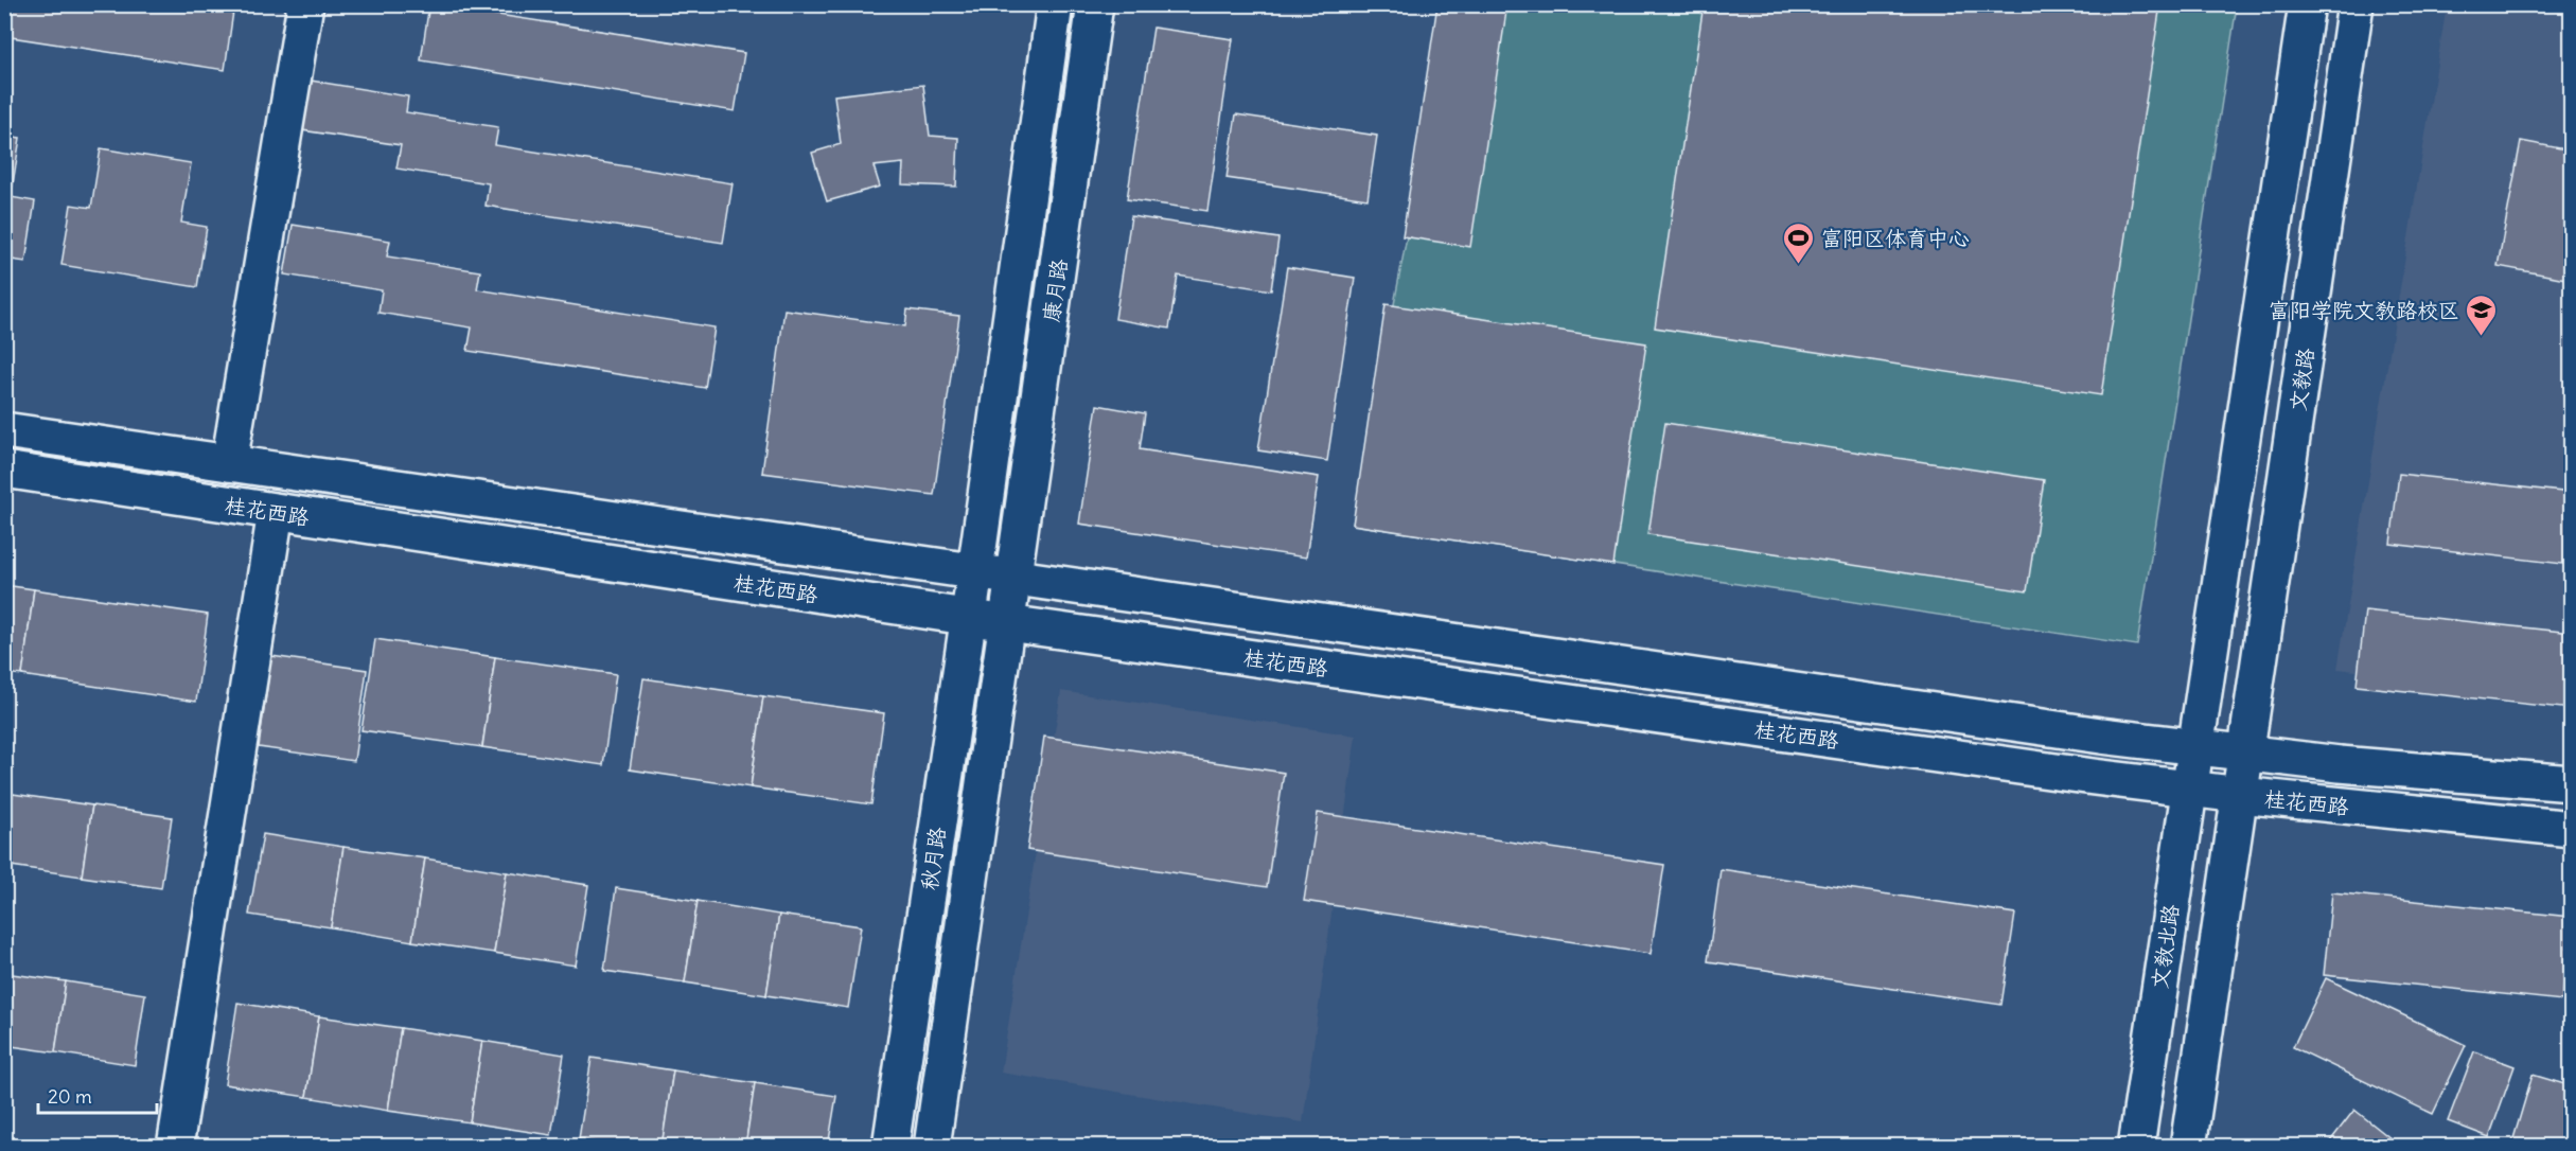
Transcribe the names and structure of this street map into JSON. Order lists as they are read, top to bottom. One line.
{"streets":{"street":["康月路","文教路","桂花西路","秋月路","文教北路"]},"crossings":[["康月路","桂花西路"],["康月路","秋月路"],["文教路","桂花西路"],["桂花西路","秋月路"],["桂花西路","文教北路"]],"places":{"sports":["富阳区体育中心"],"school or university":["富阳学院文教路校区"]},"scale_bar":"20 m"}
